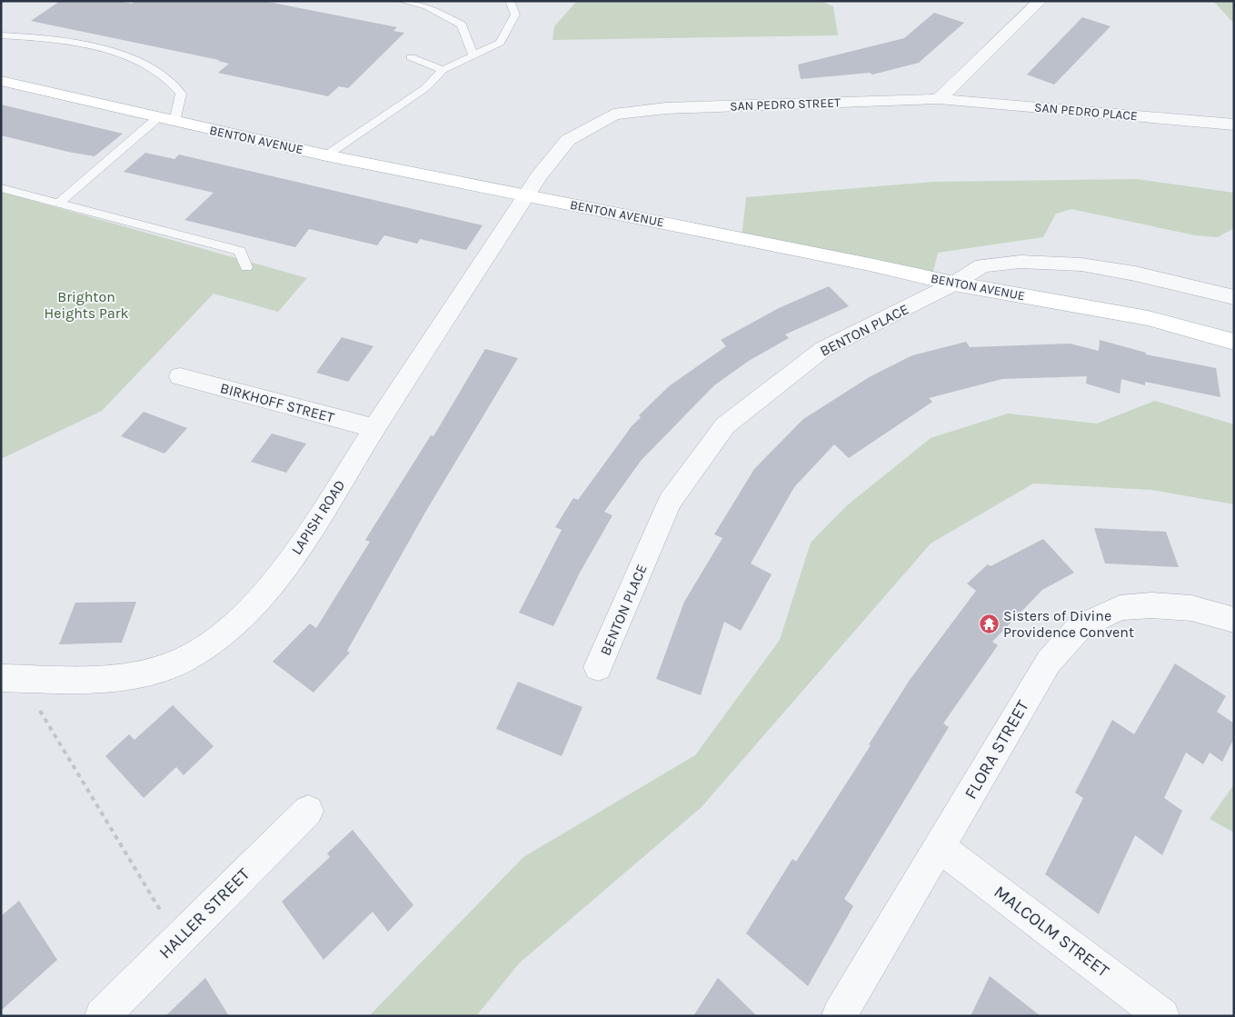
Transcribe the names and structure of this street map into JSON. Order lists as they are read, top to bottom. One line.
{"streets":{"main road":["BENTON AVENUE"],"street":["SAN PEDRO STREET","SAN PEDRO PLACE","BENTON PLACE","BIRKHOFF STREET","LAPISH ROAD","FLORA STREET","HALLER STREET","MALCOLM STREET"]},"crossings":[["SAN PEDRO STREET","SAN PEDRO PLACE"],["SAN PEDRO STREET","BENTON AVENUE"],["SAN PEDRO STREET","LAPISH ROAD"],["BENTON AVENUE","BENTON PLACE"],["BENTON AVENUE","LAPISH ROAD"],["BIRKHOFF STREET","LAPISH ROAD"],["FLORA STREET","MALCOLM STREET"]],"parks":["Brighton Heights Park"],"places":{"temple":["Sisters of Divine Providence Convent"]}}
